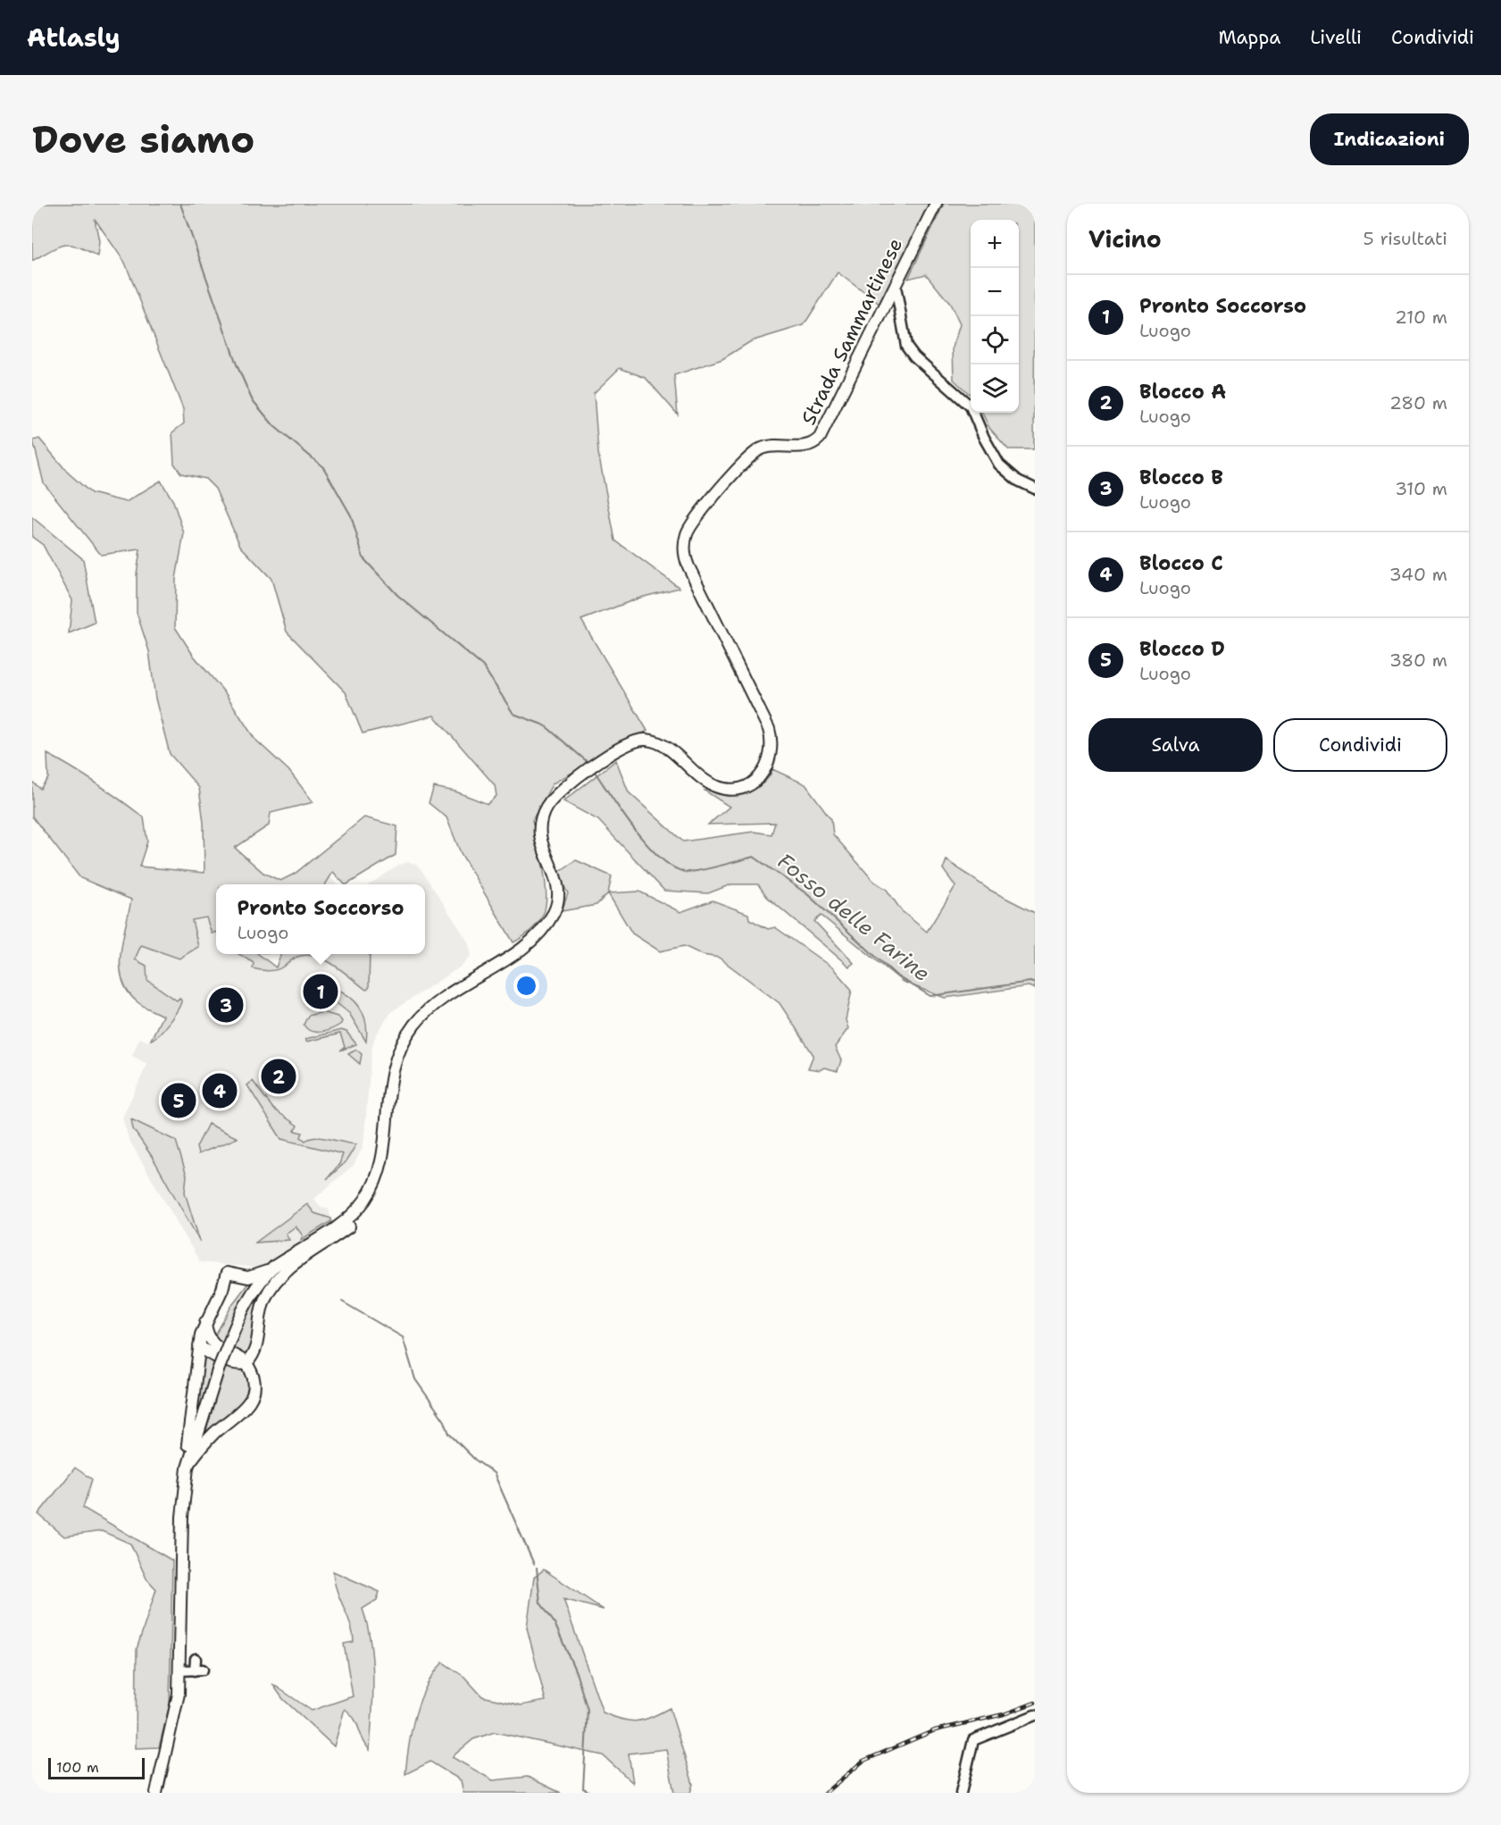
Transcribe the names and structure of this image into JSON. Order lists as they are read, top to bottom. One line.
{"streets":{"main road":["Strada Sammartinese"]},"water":["Fosso delle Farine"],"scale_bar":"100 m","page":{"header":"Atlasly","nav":["Mappa","Livelli","Condividi"],"buttons":["Indicazioni",["Salva","Condividi"]],"title":"Dove siamo","heading":["Vicino","5 risultati"],"map_buttons":["+","−"],"list":[{"mark":"1","name":"Pronto Soccorso","note":"Luogo","value":"210 m"},{"mark":"2","name":"Blocco A","note":"Luogo","value":"280 m"},{"mark":"3","name":"Blocco B","note":"Luogo","value":"310 m"},{"mark":"4","name":"Blocco C","note":"Luogo","value":"340 m"},{"mark":"5","name":"Blocco D","note":"Luogo","value":"380 m"}],"popup":["Pronto Soccorso","Luogo"],"pins":["1","3","2","4","5"],"scale":"100 m"}}
